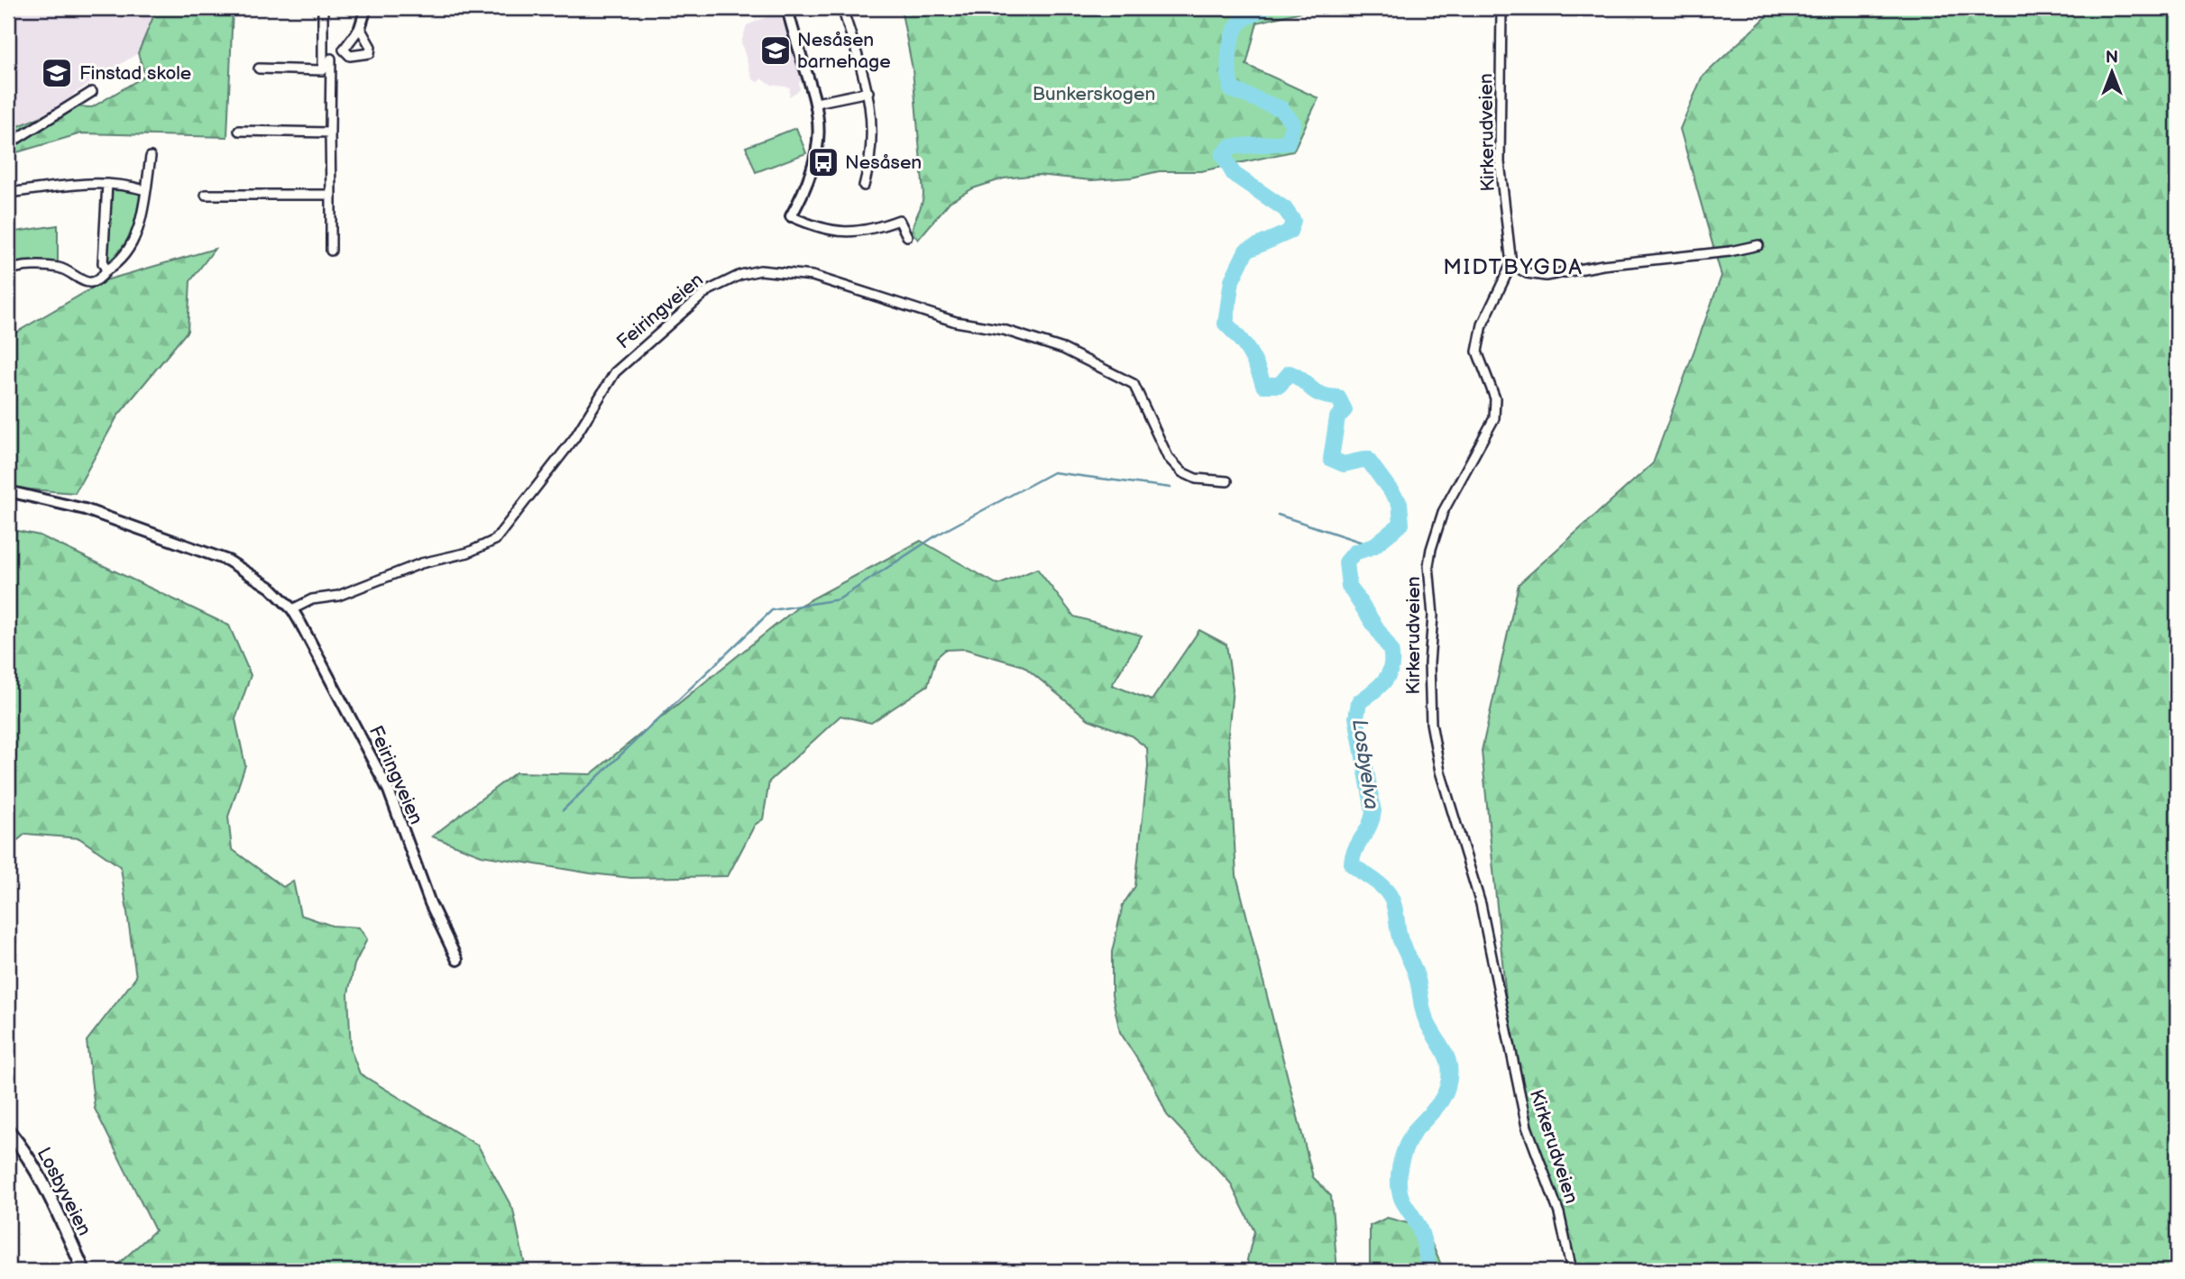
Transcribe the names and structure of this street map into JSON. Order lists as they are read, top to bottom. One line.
{"streets":{"main road":["Losbyveien"],"street":["Kirkerudveien","Feiringveien"]},"districts":["MIDTBYGDA"],"water":["Losbyelva"],"parks":["Bunkerskogen"],"places":{"school or university":["Nesåsen barnehage","Finstad skole"],"bus stop":["Nesåsen"]},"north":"top"}
